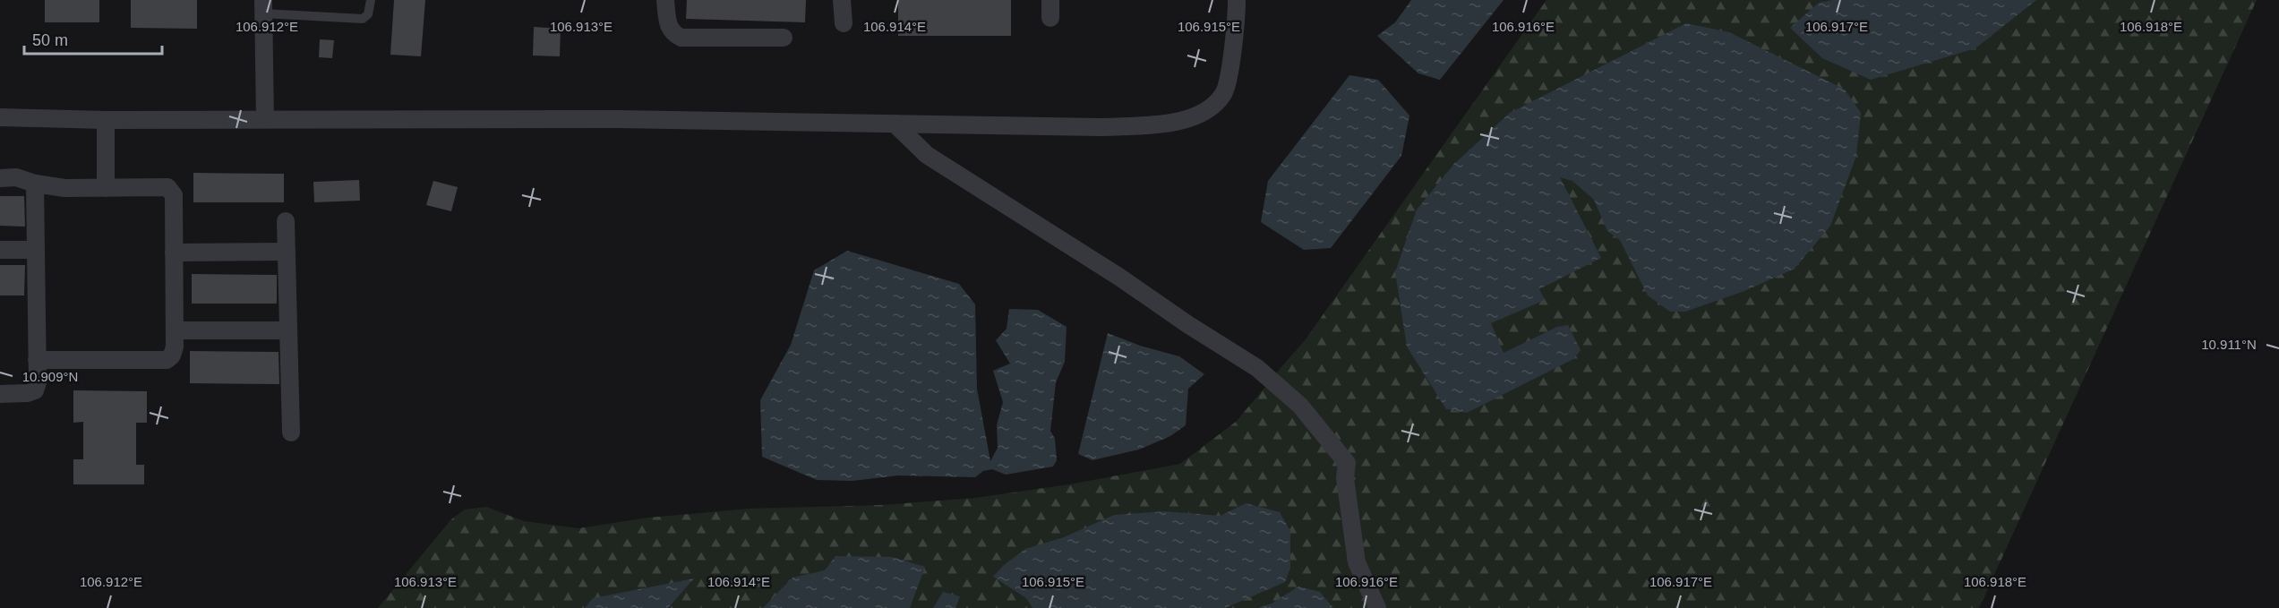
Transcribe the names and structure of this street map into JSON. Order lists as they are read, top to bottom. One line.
{"scale_bar":"50 m","coordinates":["106.912°E","106.913°E","106.914°E","106.915°E","106.917°E","106.918°E","106.916°E","10.911°N","10.909°N"]}
